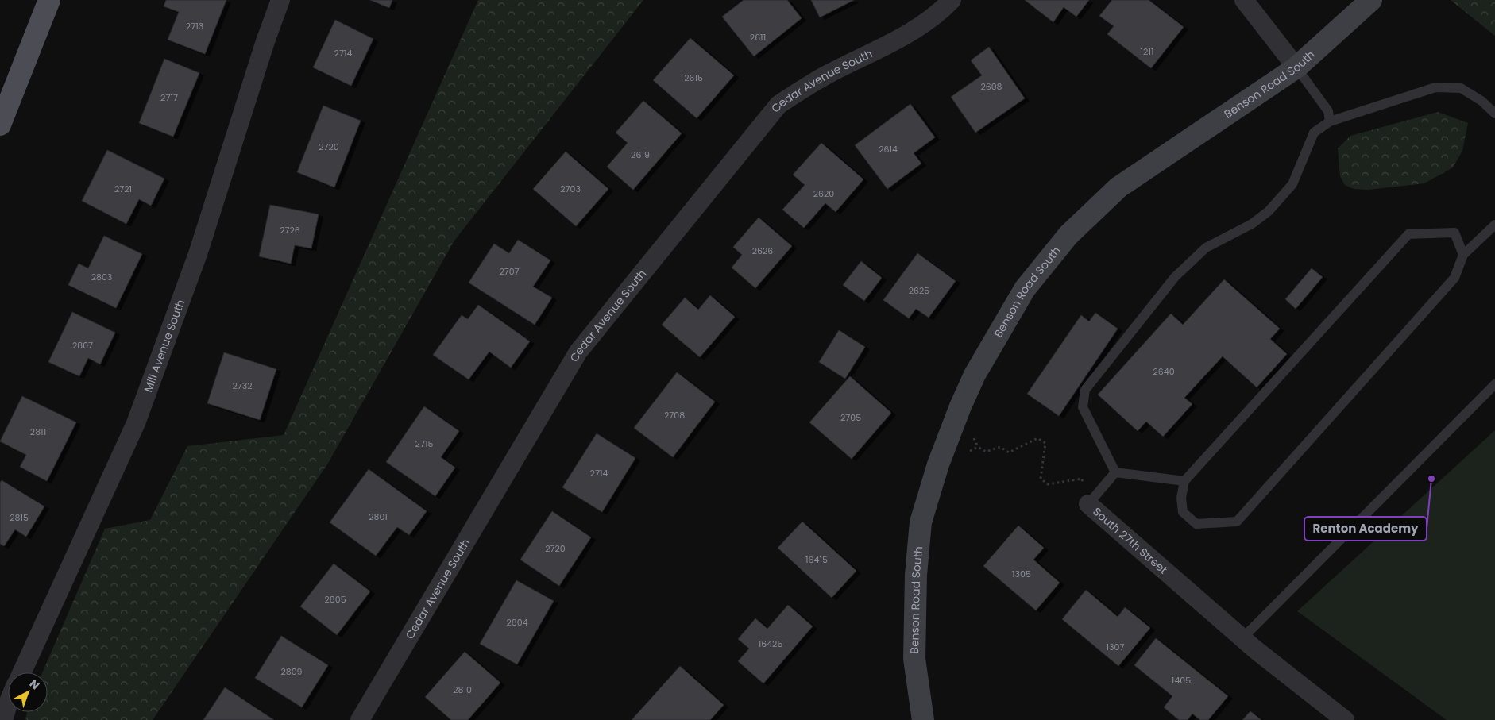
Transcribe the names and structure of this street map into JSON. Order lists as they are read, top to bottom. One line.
{"streets":{"street":["Cedar Avenue South","Benson Road South","Mill Avenue South","South 27th Street"]},"crossings":[["Benson Road South","South 27th Street"]],"places":["Renton Academy"],"house_numbers":["2713","2611","1211","2714","2615","2608","2717","2720","2614","2619","2721","2703","2620","2726","2626","2707","2803","2625","2807","2640","2732","2708","2705","2811","2715","2714","2801","2815","2720","16415","1305","2805","2804","16425","1307","2809","1405","2810"],"north":"top right"}
